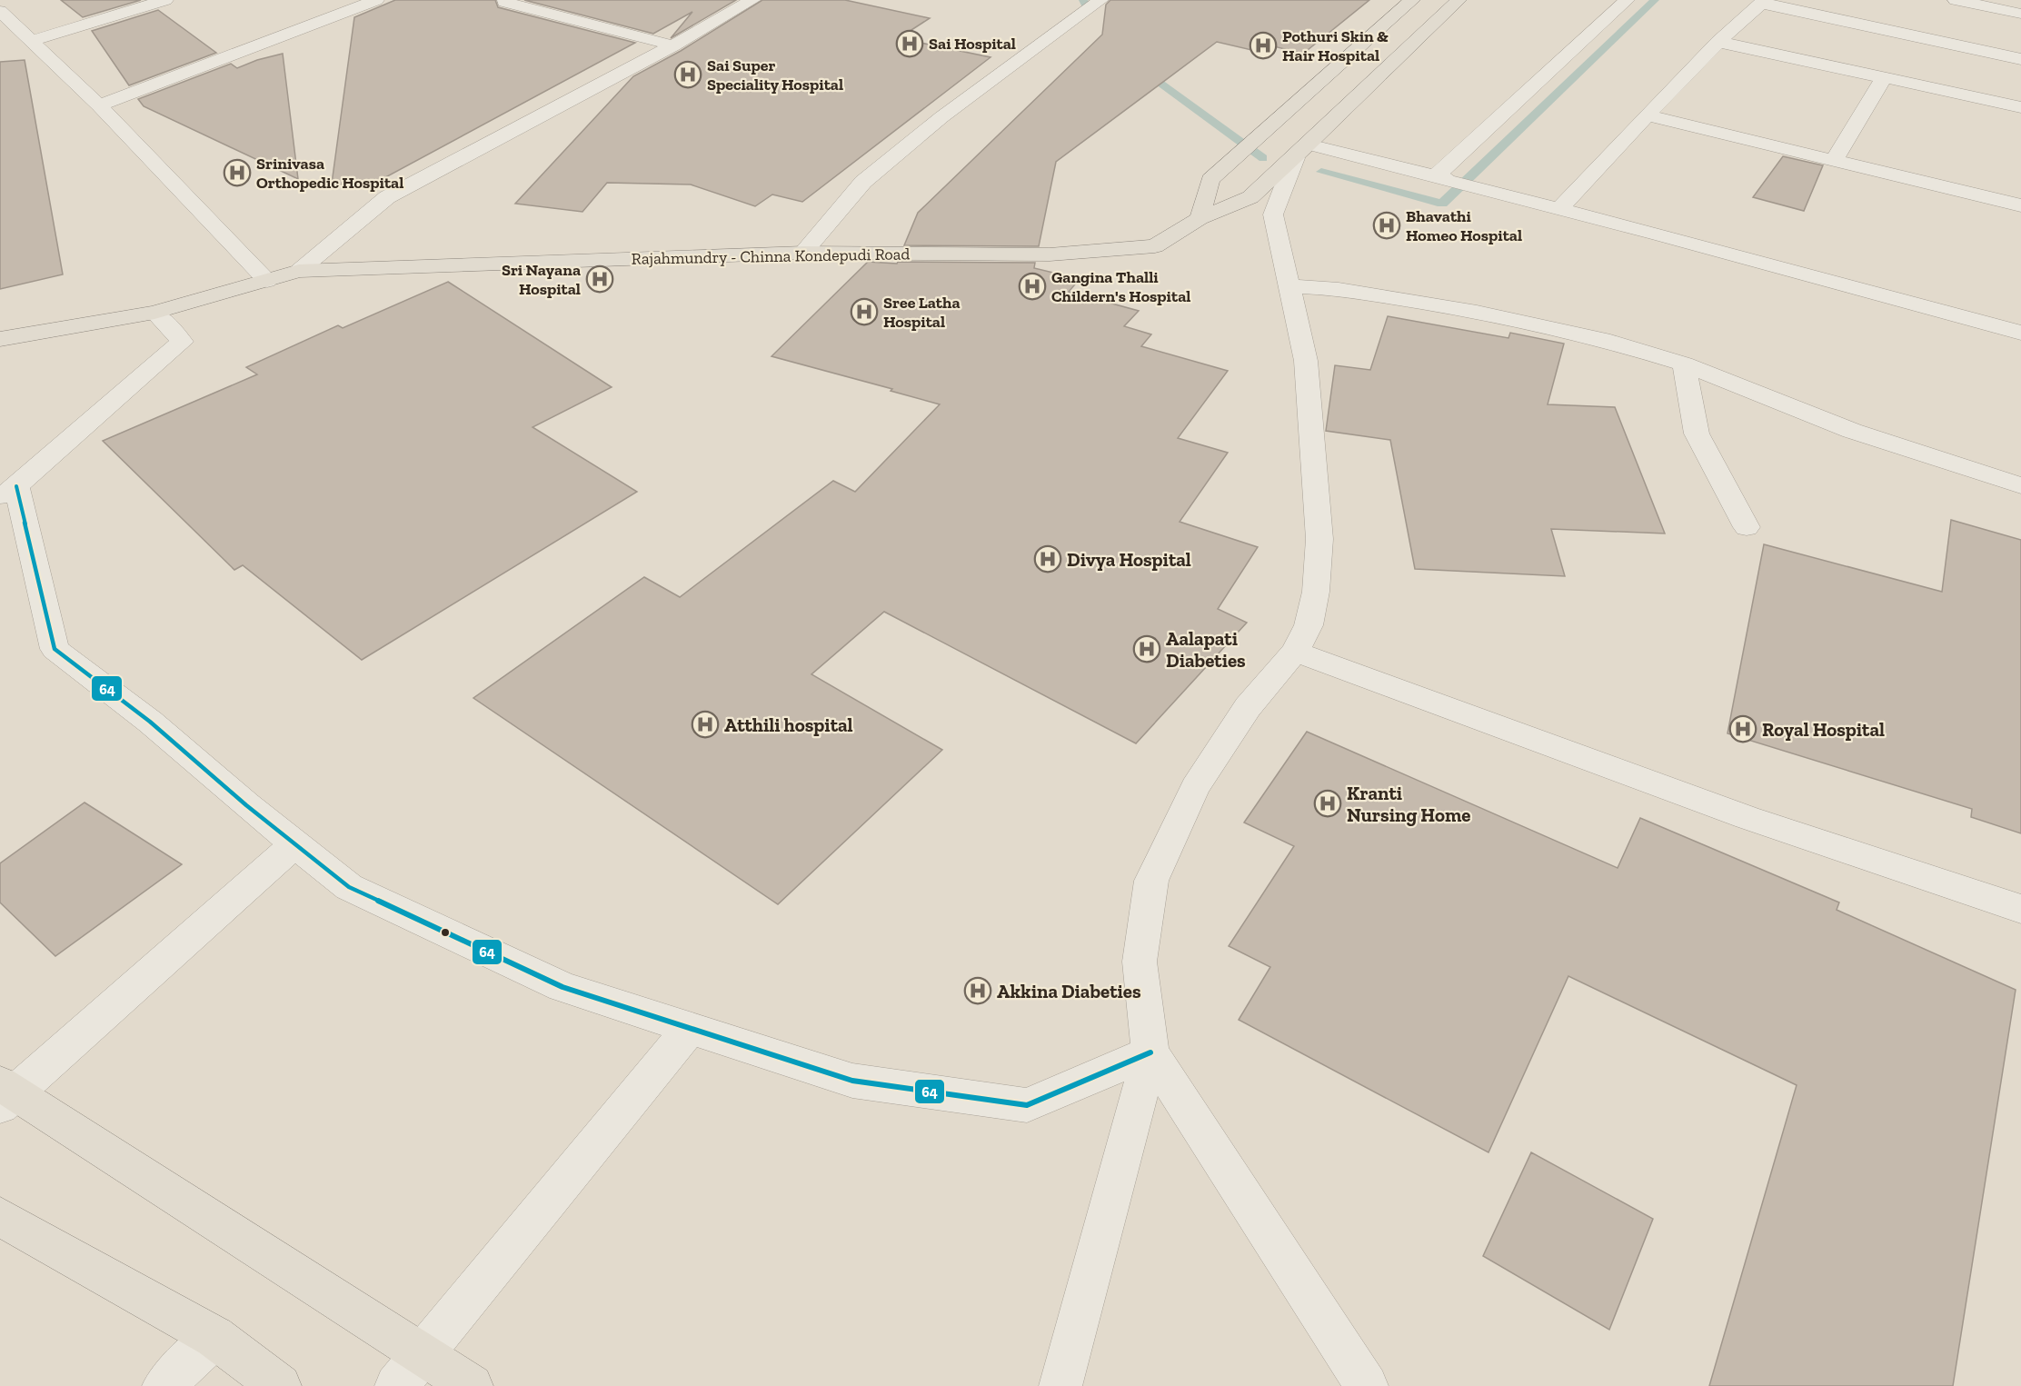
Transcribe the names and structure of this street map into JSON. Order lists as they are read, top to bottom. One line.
{"streets":{"main road":["Rajahmundry - Chinna Kondepudi Road"]},"places":{"hospital":["Sai Hospital","Pothuri Skin & Hair Hospital","Sai Super Speciality Hospital","Srinivasa Orthopedic Hospital","Bhavathi Homeo Hospital","Sri Nayana Hospital","Gangina Thalli Childern's Hospital","Sree Latha Hospital","Divya Hospital","Aalapati Diabeties","Atthili hospital","Royal Hospital","Kranti Nursing Home","Akkina Diabeties"]},"lines":["transit line 64"]}
